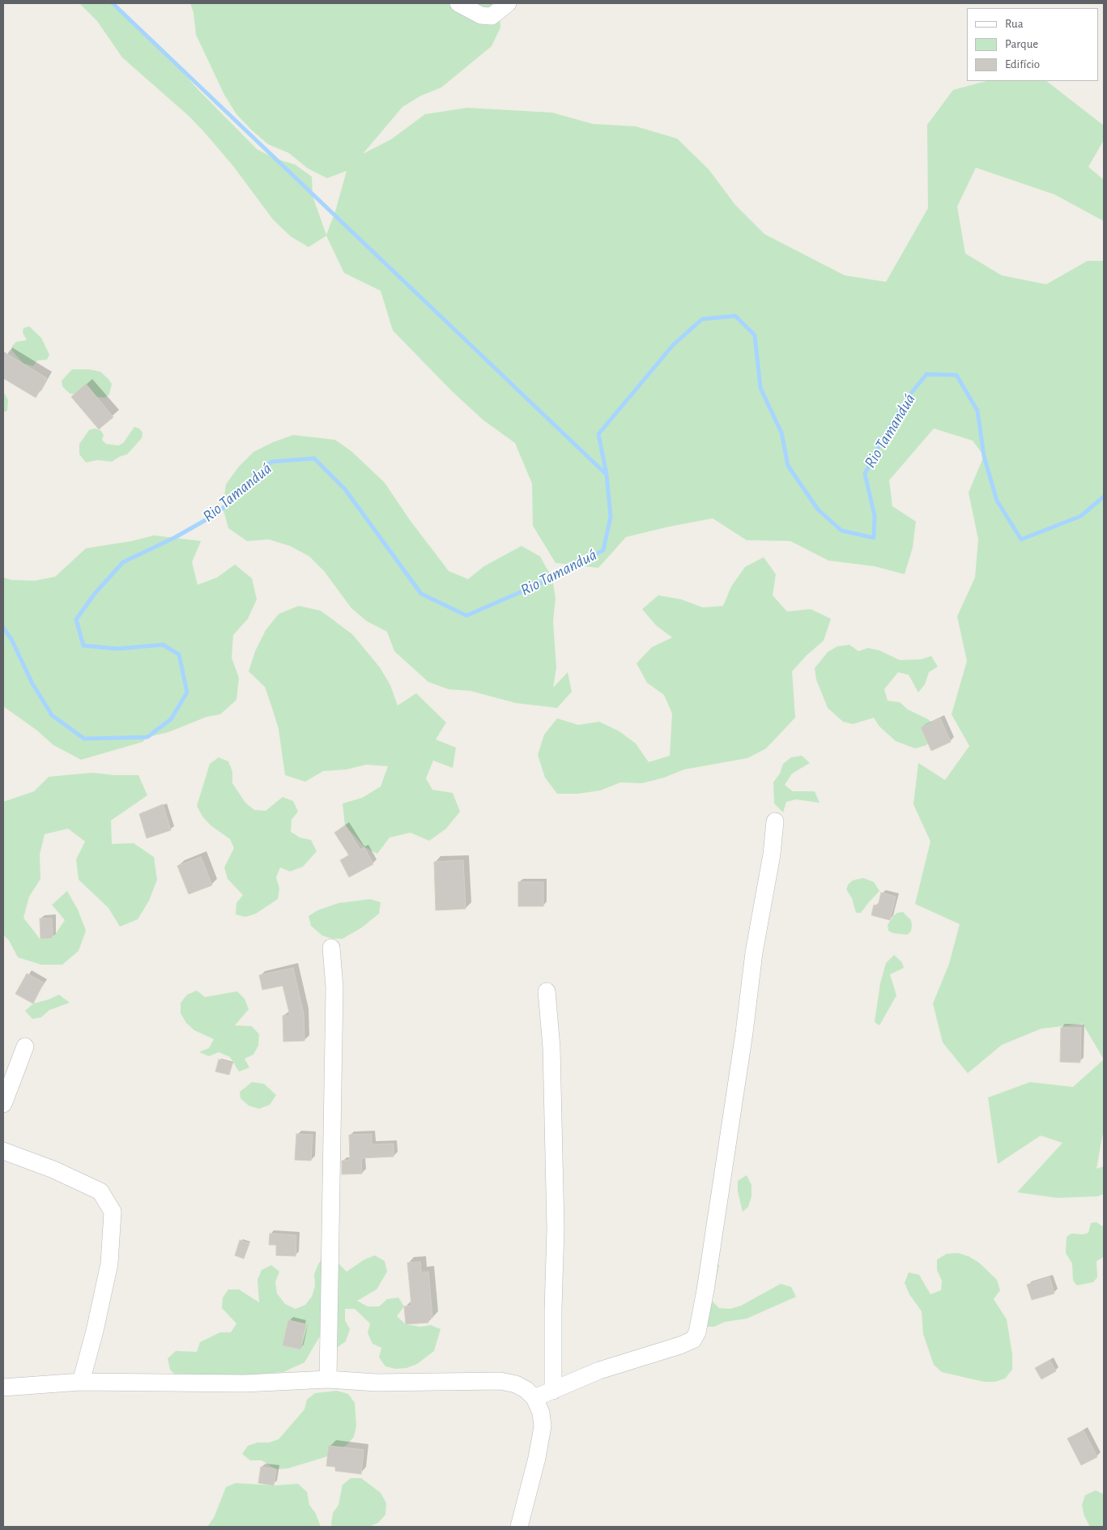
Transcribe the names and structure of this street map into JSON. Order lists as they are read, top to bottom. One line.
{"water":["Rio Tamanduá"],"legend":["Rua","Parque","Edifício"]}
